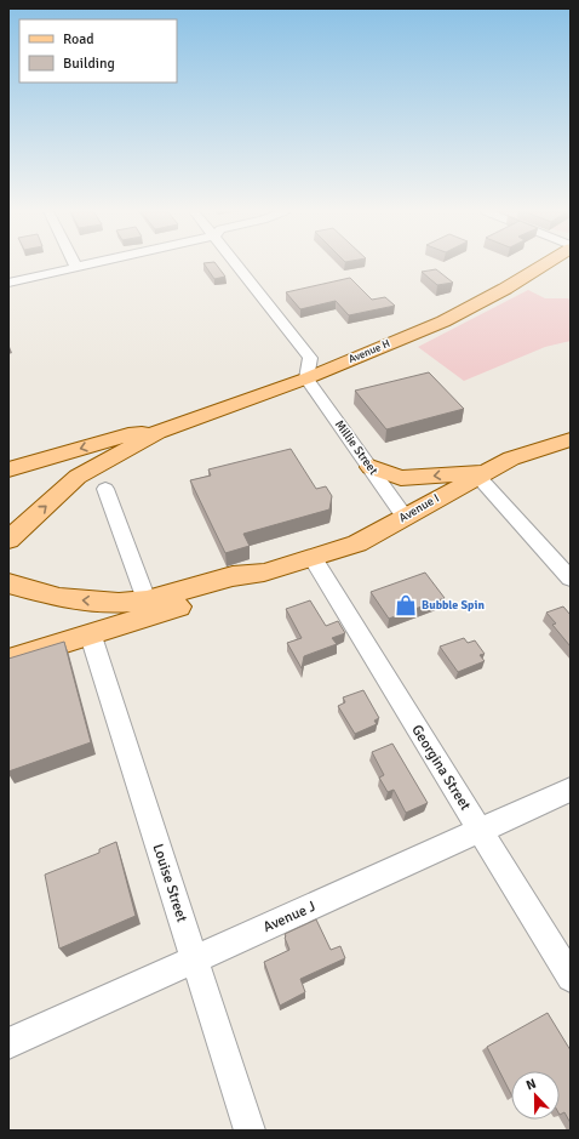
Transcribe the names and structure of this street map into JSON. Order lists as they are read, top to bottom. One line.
{"streets":{"main road":["Avenue H","Avenue I"],"street":["Millie Street","Georgina Street","Louise Street","Avenue J"]},"crossings":[["Avenue H","Millie Street"],["Millie Street","Avenue I"],["Avenue I","Georgina Street"],["Avenue I","Louise Street"],["Georgina Street","Avenue J"],["Louise Street","Avenue J"]],"places":{"shop":["Bubble Spin"]},"legend":["Road","Building"],"north":"top"}
